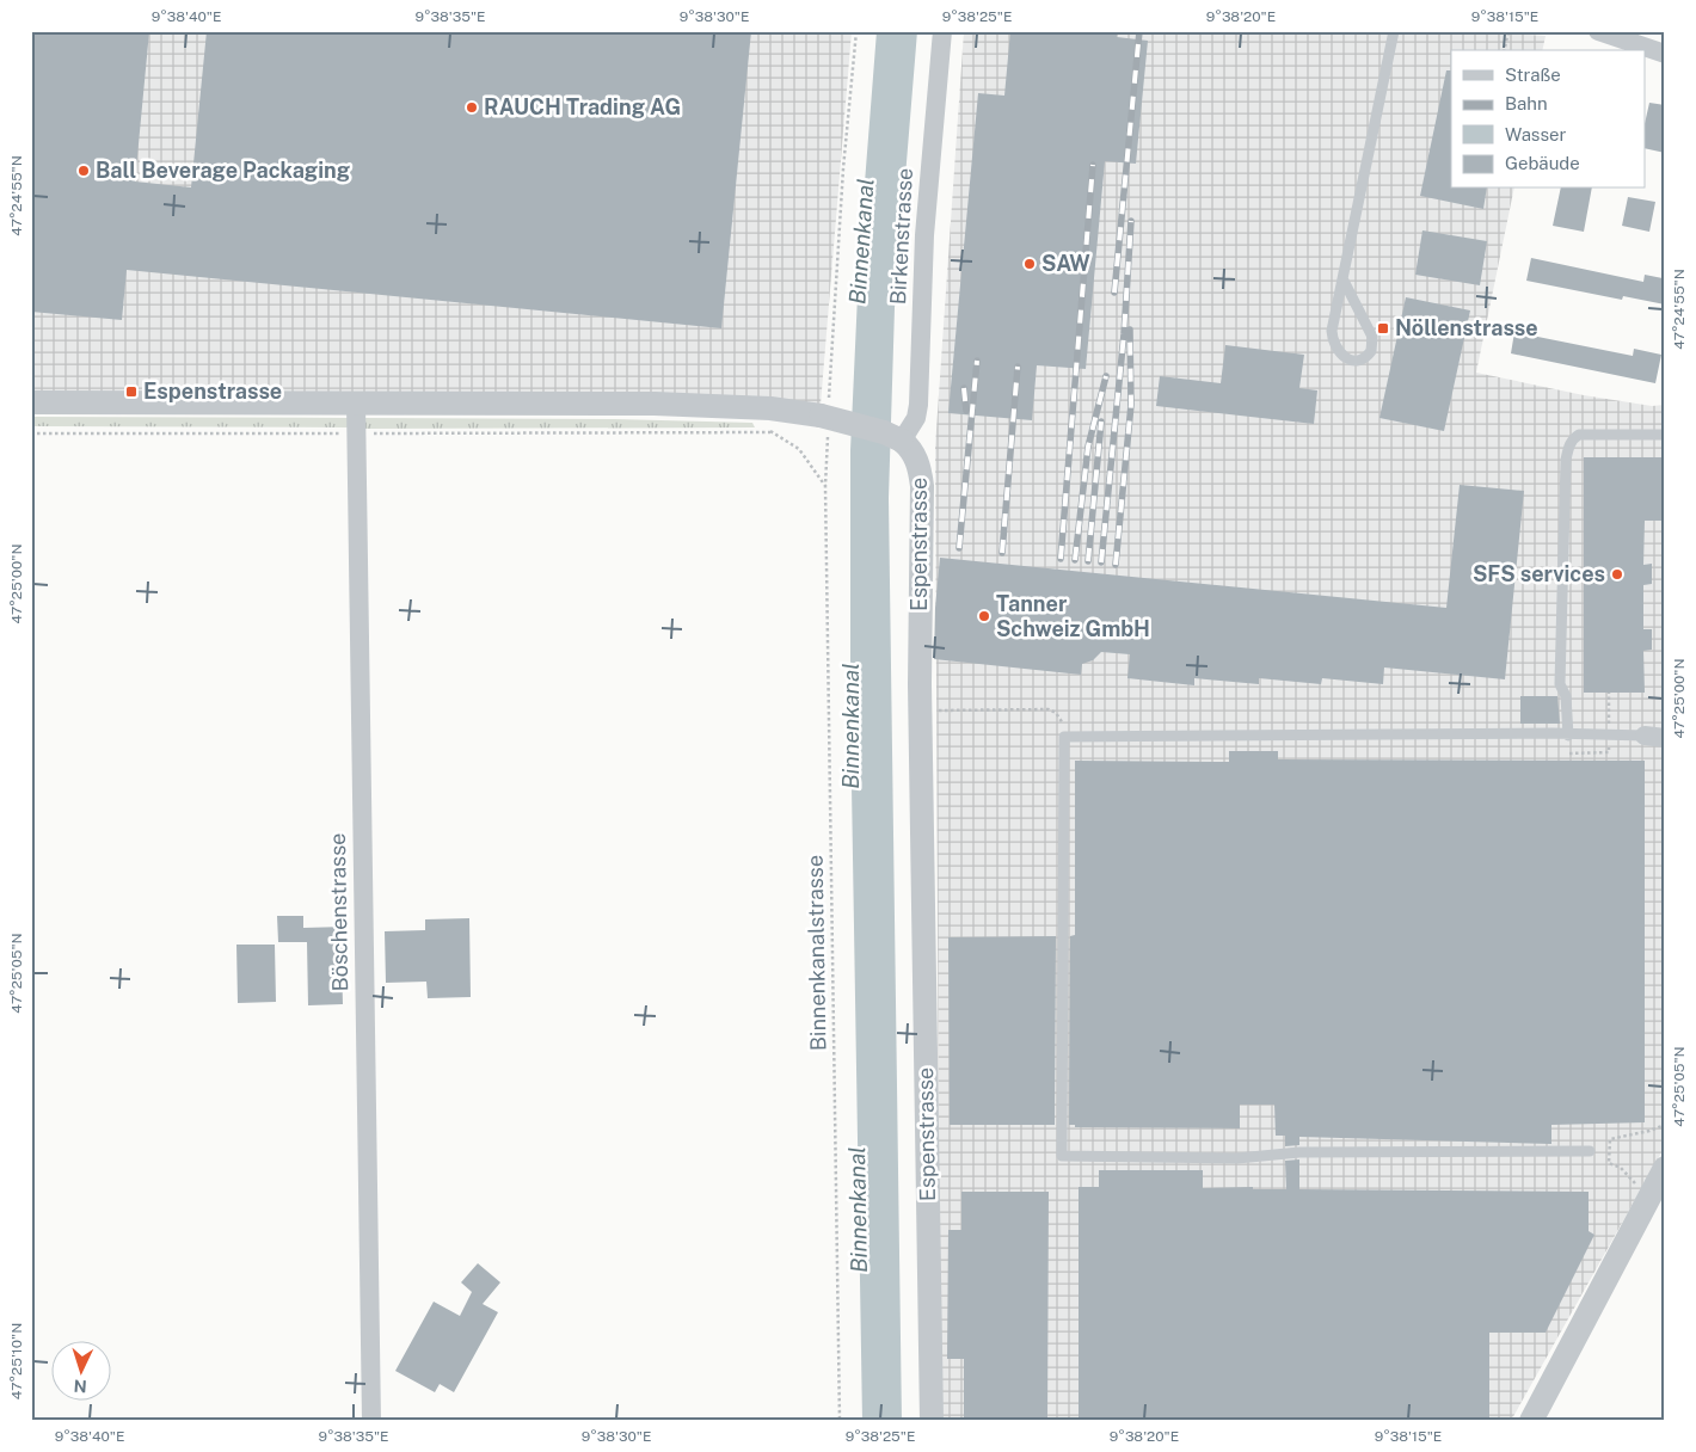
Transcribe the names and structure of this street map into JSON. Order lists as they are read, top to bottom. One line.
{"streets":{"street":["Birkenstrasse","Espenstrasse","Böschenstrasse"],"path":["Binnenkanalstrasse"]},"crossings":[["Birkenstrasse","Espenstrasse"]],"water":["Binnenkanal"],"places":{"other":["RAUCH Trading AG","Ball Beverage Packaging","SAW","SFS services","Tanner Schweiz GmbH"],"transit":["Nöllenstrasse","Espenstrasse"]},"legend":["Straße","Bahn","Wasser","Gebäude"],"north":"bottom","coordinates":["9°38'40\"E","9°38'35\"E","9°38'30\"E","9°38'25\"E","9°38'20\"E","9°38'15\"E","47°24'55\"N","47°25'00\"N","47°25'05\"N","47°25'10\"N"]}
